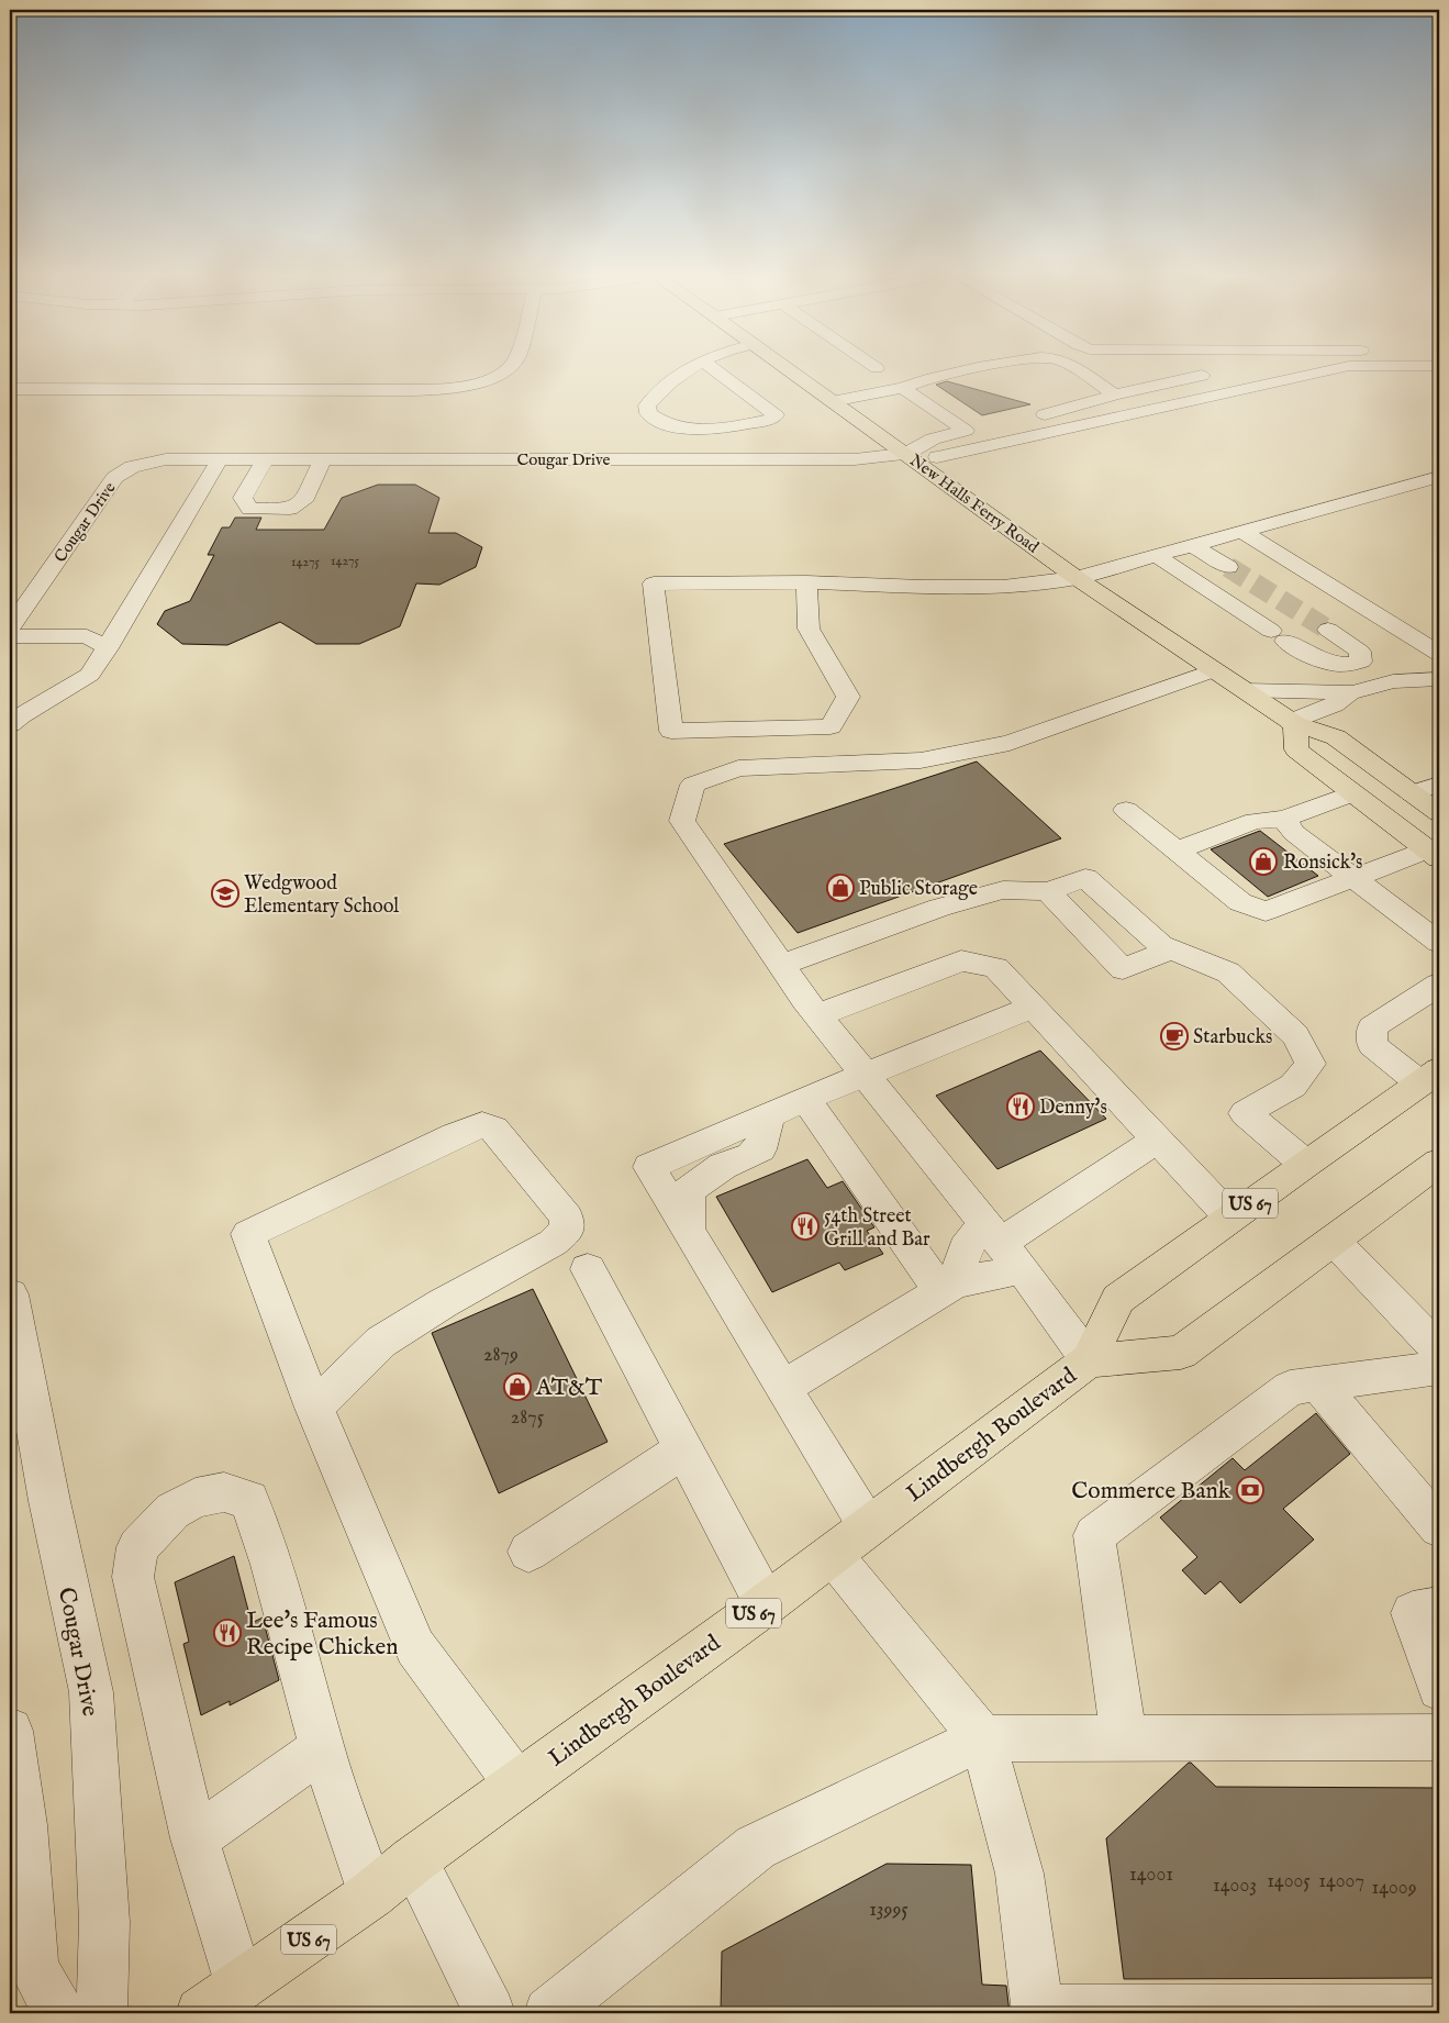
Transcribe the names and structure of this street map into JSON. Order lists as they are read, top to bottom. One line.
{"streets":{"main road":["New Halls Ferry Road","US 67","Lindbergh Boulevard"],"street":["Cougar Drive"]},"crossings":[["Cougar Drive","New Halls Ferry Road"]],"places":{"shop":["Ronsick's","Public Storage","AT&T"],"school or university":["Wedgwood Elementary School"],"cafe":["Starbucks"],"restaurant":["Denny's","54th Street Grill and Bar","Lee's Famous Recipe Chicken"],"bank":["Commerce Bank"]},"house_numbers":["14275","14275","2879","2875","14001","14005","14007","14003","14009","13995"]}
